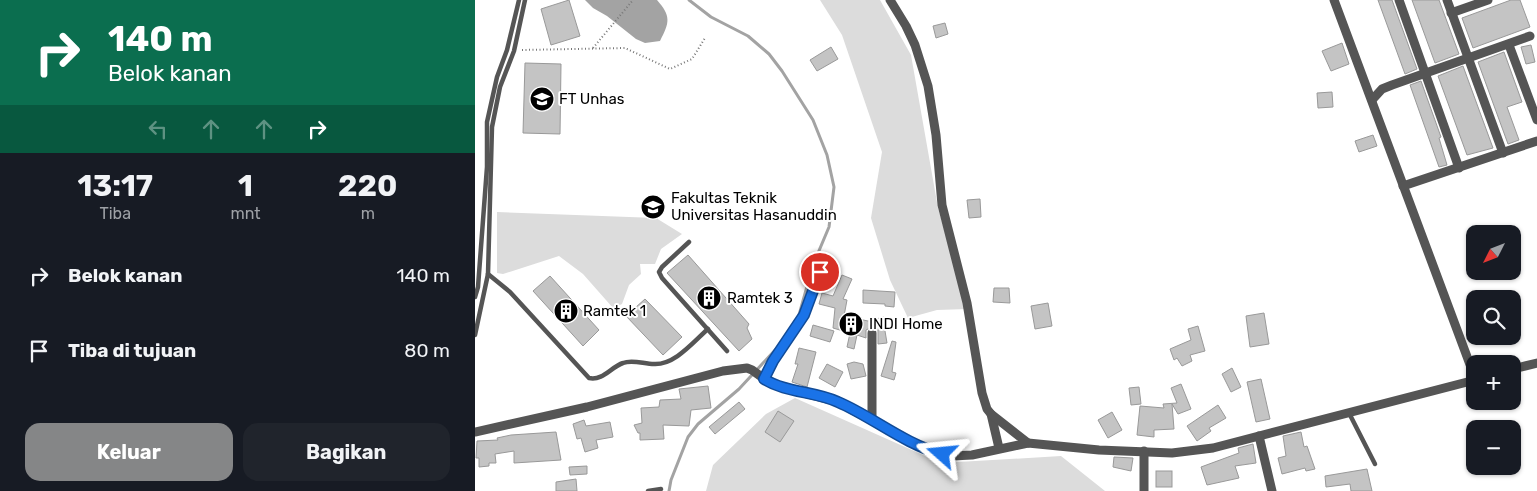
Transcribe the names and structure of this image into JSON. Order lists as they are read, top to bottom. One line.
{"places":{"school or university":["FT Unhas","Fakultas Teknik Universitas Hasanuddin"],"building":["Ramtek 3","Ramtek 1","INDI Home"]},"north":"bottom left","page":{"turn":["140 m","Belok kanan"],"eta":["13:17","Tiba","1","mnt","220","m"],"map_buttons":["+","−"],"list":[{"name":"Belok kanan","value":"140 m"},{"name":"Tiba di tujuan","value":"80 m"}],"buttons":["Keluar","Bagikan"]}}
